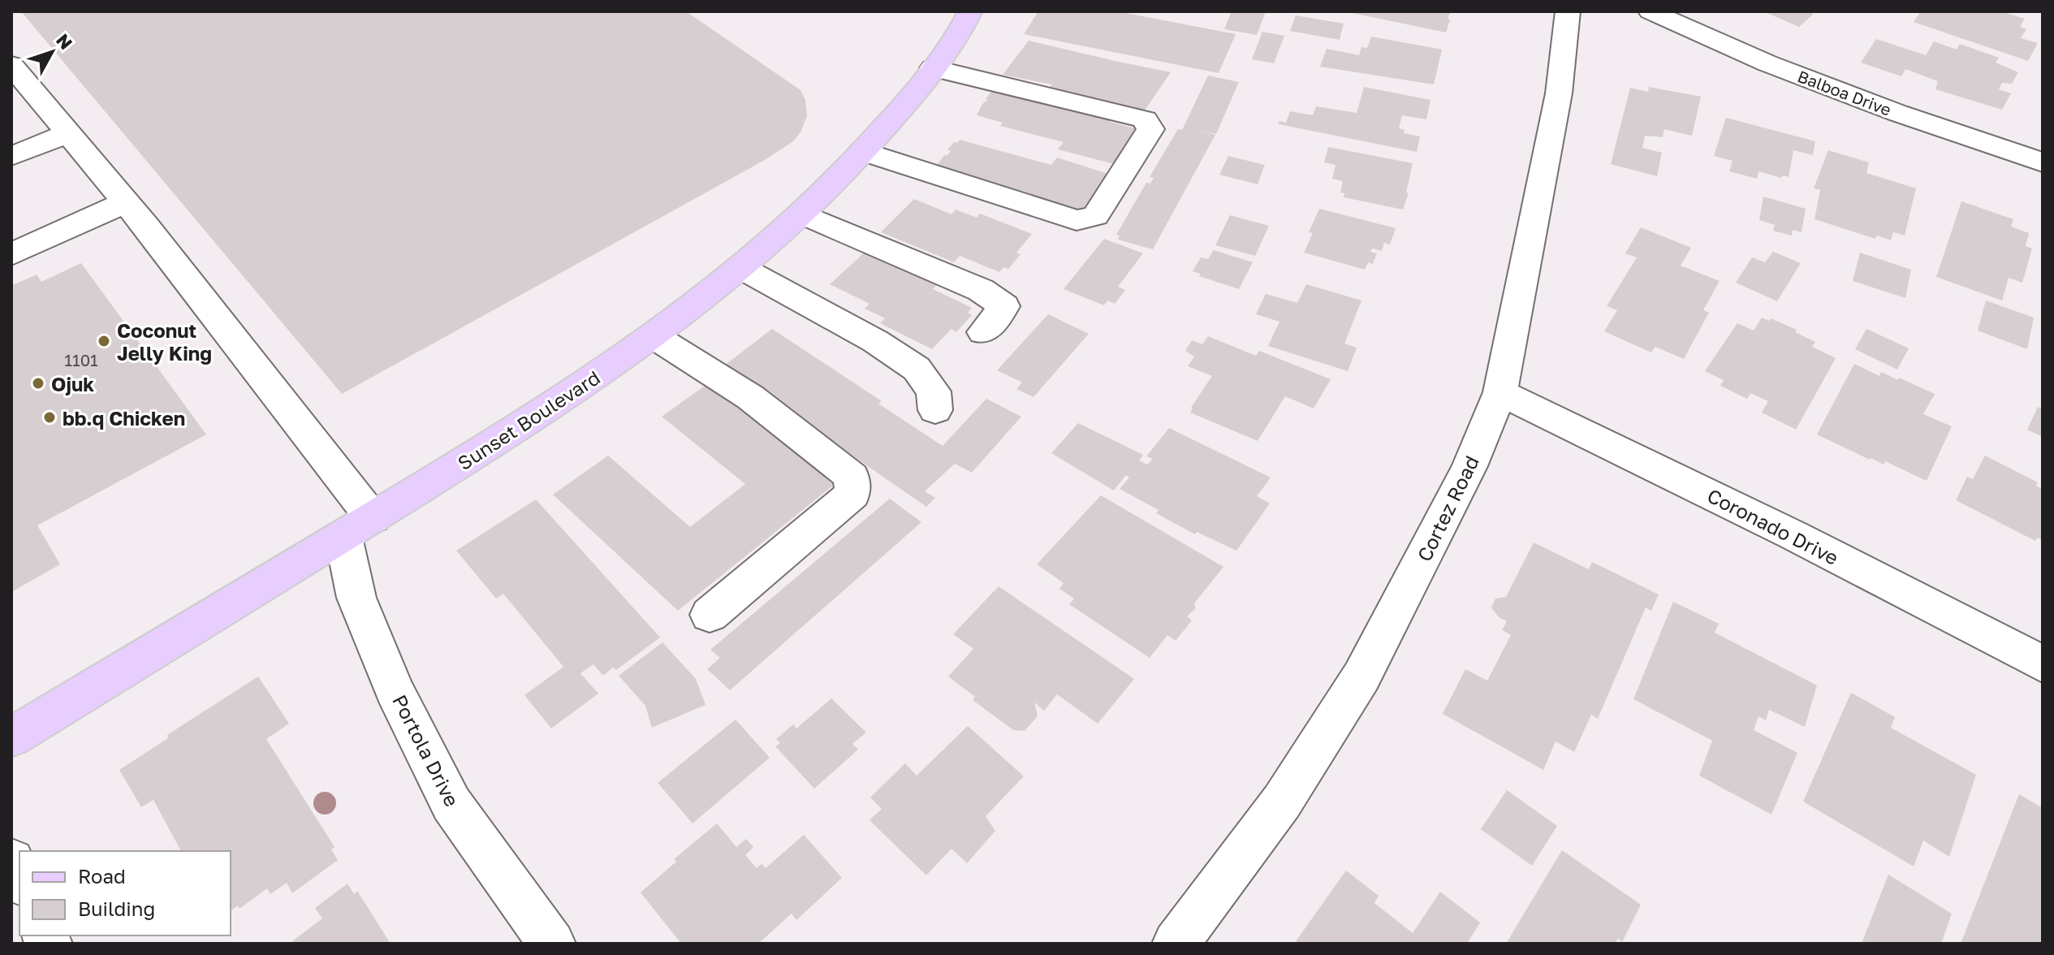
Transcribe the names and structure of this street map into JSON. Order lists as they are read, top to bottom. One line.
{"streets":{"main road":["Sunset Boulevard"],"street":["Balboa Drive","Cortez Road","Coronado Drive","Portola Drive"]},"crossings":[["Sunset Boulevard","Portola Drive"],["Cortez Road","Coronado Drive"]],"places":["Coconut Jelly King","Ojuk","bb.q Chicken"],"house_numbers":["1101"],"legend":["Road","Building"],"north":"top right"}
